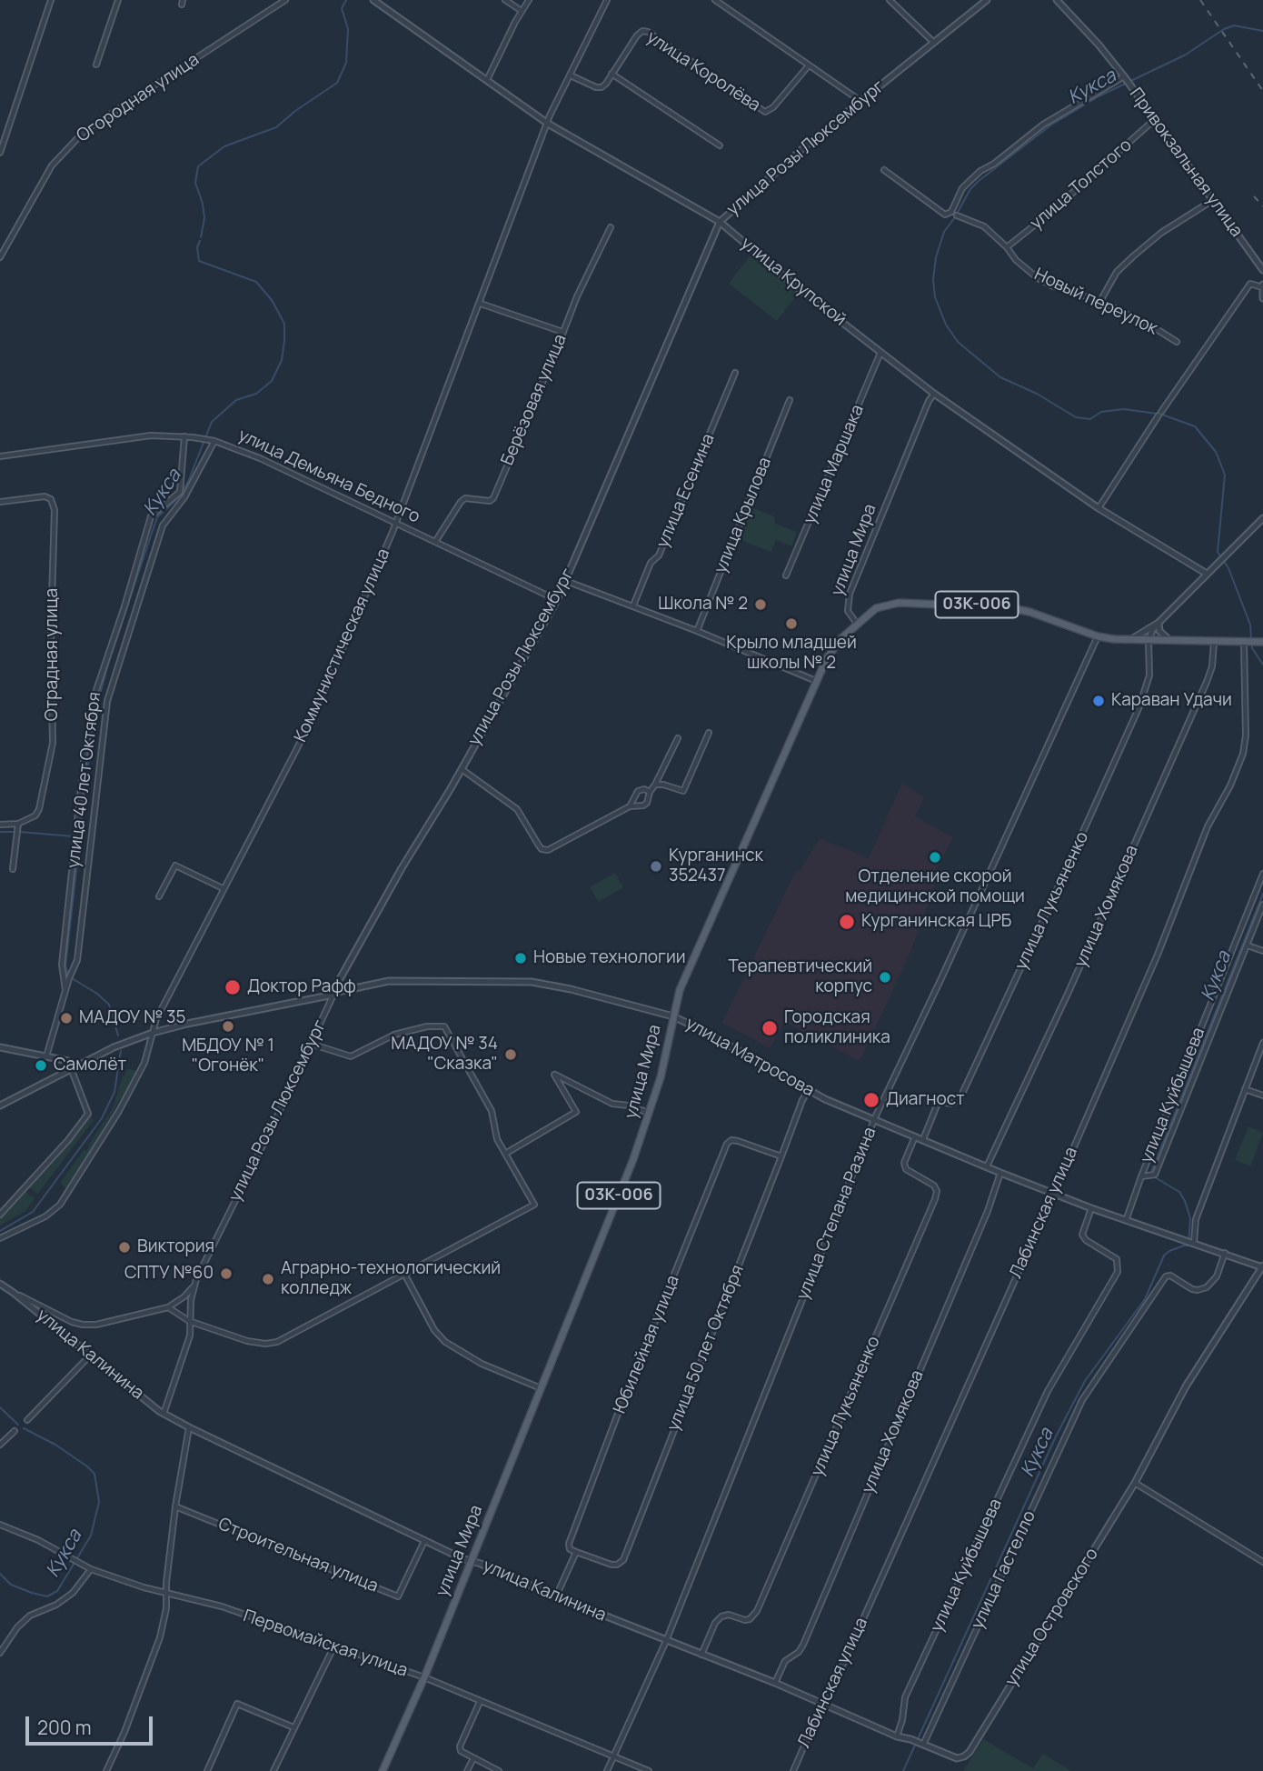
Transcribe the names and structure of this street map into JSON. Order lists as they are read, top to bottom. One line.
{"streets":{"main road":["улица Мира","03К-006"],"street":["улица Королёва","Огородная улица","улица Розы Люксембург","Привокзальная улица","улица Толстого","улица Крупской","Новый переулок","Берёзовая улица","улица Маршака","улица Демьяна Бедного","улица Есенина","улица Крылова","Коммунистическая улица","Отрадная улица","улица 40 лет Октября","улица Лукьяненко","улица Хомякова","улица Матросова","улица Куйбышева","Лабинская улица","улица Степана Разина","Юбилейная улица","улица 50 лет Октября","улица Калинина","Строительная улица","улица Гастелло","улица Островского","Первомайская улица"]},"crossings":[["улица Розы Люксембург","улица Крупской"],["улица Розы Люксембург","улица Демьяна Бедного"],["улица Розы Люксембург","улица Матросова"],["улица Розы Люксембург","улица Калинина"],["Привокзальная улица","улица Толстого"],["улица Толстого","Новый переулок"],["улица Крупской","улица Маршака"],["улица Крупской","улица Мира"],["улица Крупской","Коммунистическая улица"],["Берёзовая улица","улица Демьяна Бедного"],["улица Демьяна Бедного","Коммунистическая улица"],["улица Демьяна Бедного","улица 40 лет Октября"],["улица Мира","03К-006"],["улица Мира","улица Матросова"],["улица Мира","улица Калинина"],["улица Мира","Первомайская улица"],["03К-006","улица Лукьяненко"],["03К-006","улица Хомякова"],["03К-006","Лабинская улица"],["03К-006","улица Степана Разина"],["Коммунистическая улица","улица Матросова"],["улица Лукьяненко","улица Матросова"],["улица Лукьяненко","улица Калинина"],["улица Хомякова","улица Матросова"],["улица Хомякова","улица Калинина"],["улица Матросова","улица Куйбышева"],["улица Матросова","Лабинская улица"],["улица Матросова","улица Степана Разина"],["улица Матросова","улица 50 лет Октября"],["улица Матросова","улица Гастелло"],["улица Матросова","улица Островского"],["улица Куйбышева","улица Калинина"],["Лабинская улица","улица Калинина"],["улица Степана Разина","улица Калинина"],["улица Степана Разина","Первомайская улица"],["Юбилейная улица","улица 50 лет Октября"],["Юбилейная улица","улица Калинина"],["улица Калинина","Строительная улица"],["улица Калинина","улица Гастелло"],["улица Калинина","улица Островского"]],"water":["Кукса"],"places":["Школа № 2","Крыло младшей школы № 2","Караван Удачи","Отделение скорой медицинской помощи","Курганинск 352437","Курганинская ЦРБ","Новые технологии","Терапевтический корпус","Доктор Рафф","МАДОУ № 35","МБДОУ № 1 \"Огонёк\"","Городская поликлиника","МАДОУ № 34 \"Сказка\"","Самолёт","Диагност","Виктория","СПТУ №60","Аграрно-технологический колледж"],"scale_bar":"200 m"}
